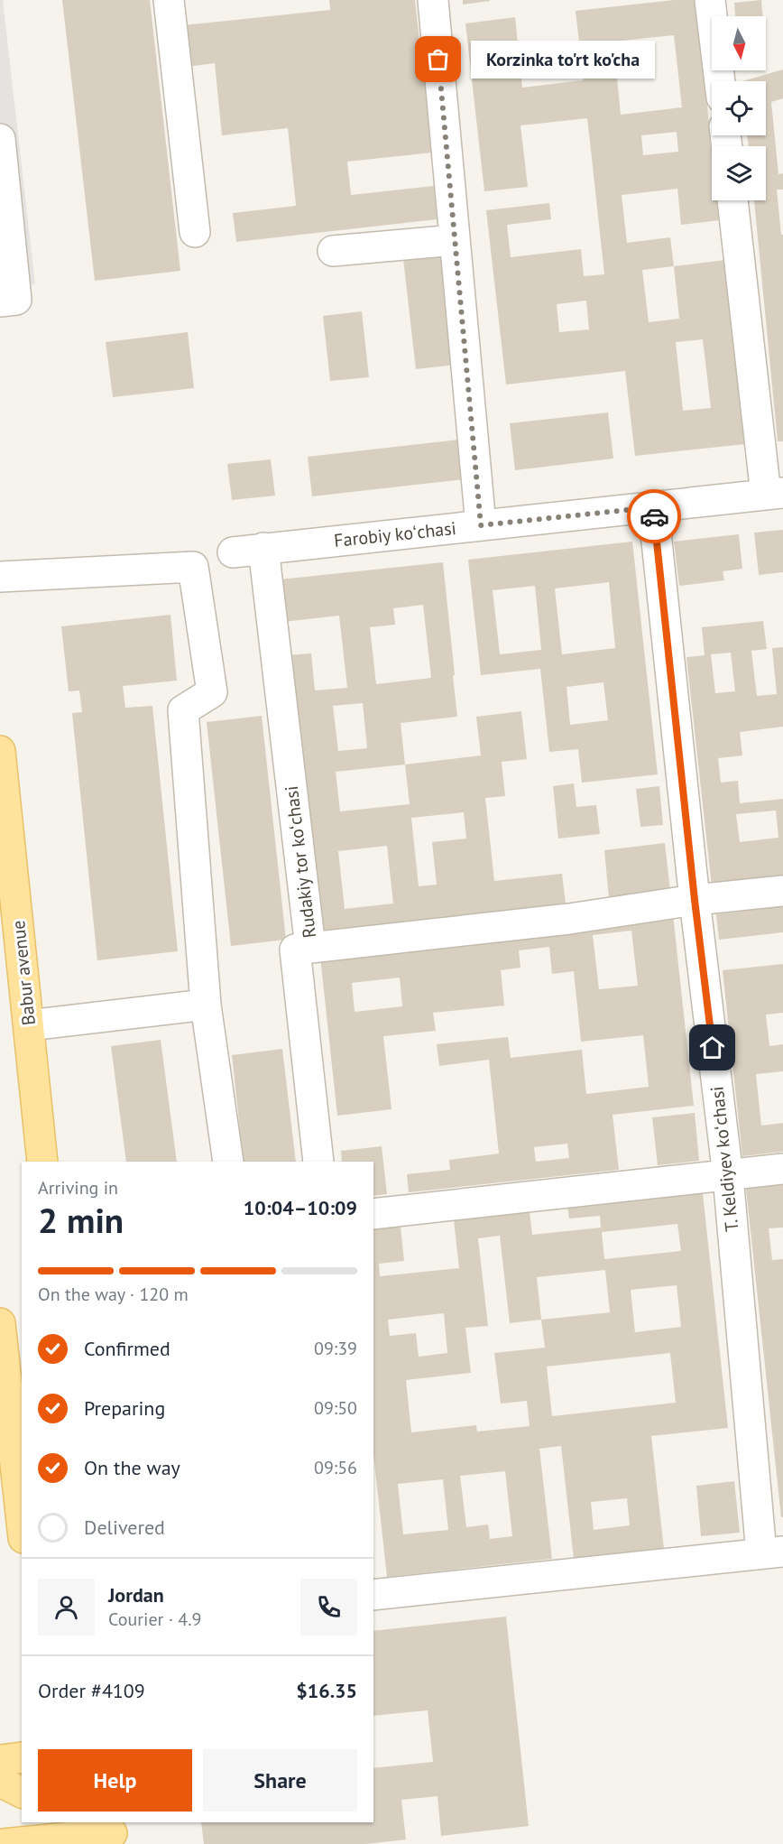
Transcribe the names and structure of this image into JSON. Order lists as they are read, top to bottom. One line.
{"streets":{"main road":["Babur avenue"],"street":["Farobiy koʻchasi","Rudakiy tor koʻchasi","T. Keldiyev koʻchasi"]},"crossings":[["Farobiy koʻchasi","Rudakiy tor koʻchasi"],["Farobiy koʻchasi","T. Keldiyev koʻchasi"]],"places":["Korzinka to'rt ko'cha"],"north":"bottom","page":{"bubble":"Korzinka to'rt ko'cha","heading":["2 min","Arriving in","10:04–10:09"],"panel":["Jordan","Courier · 4.9","Order #4109","$16.35"],"bar":"On the way · 120 m","list":[["Confirmed","09:39"],["Preparing","09:50"],["On the way","09:56"],"Delivered"],"buttons":["Help","Share"]}}
